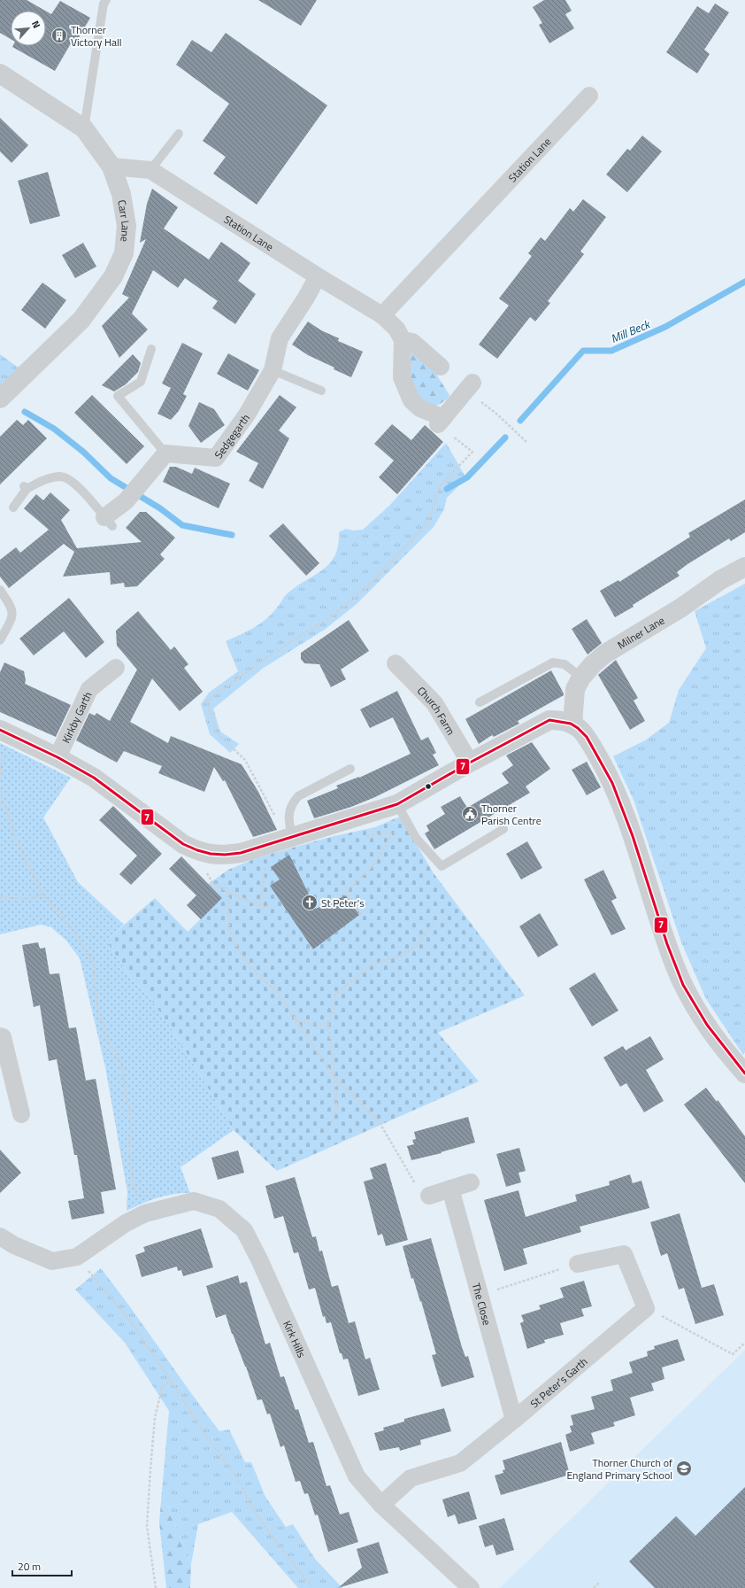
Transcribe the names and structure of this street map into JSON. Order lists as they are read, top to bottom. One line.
{"streets":{"street":["Station Lane","Carr Lane","Sedgegarth","Milner Lane","Church Farm","Kirkby Garth","The Close","Kirk Hills","St Peter's Garth"]},"crossings":[["Station Lane","Carr Lane"],["Station Lane","Sedgegarth"],["The Close","St Peter's Garth"],["Kirk Hills","St Peter's Garth"]],"water":["Mill Beck"],"places":{"building":["Thorner Victory Hall"],"public building":["Thorner Parish Centre"],"church":["St Peter's"],"school or university":["Thorner Church of England Primary School"]},"lines":["transit line 7"],"scale_bar":"20 m","north":"top right"}
